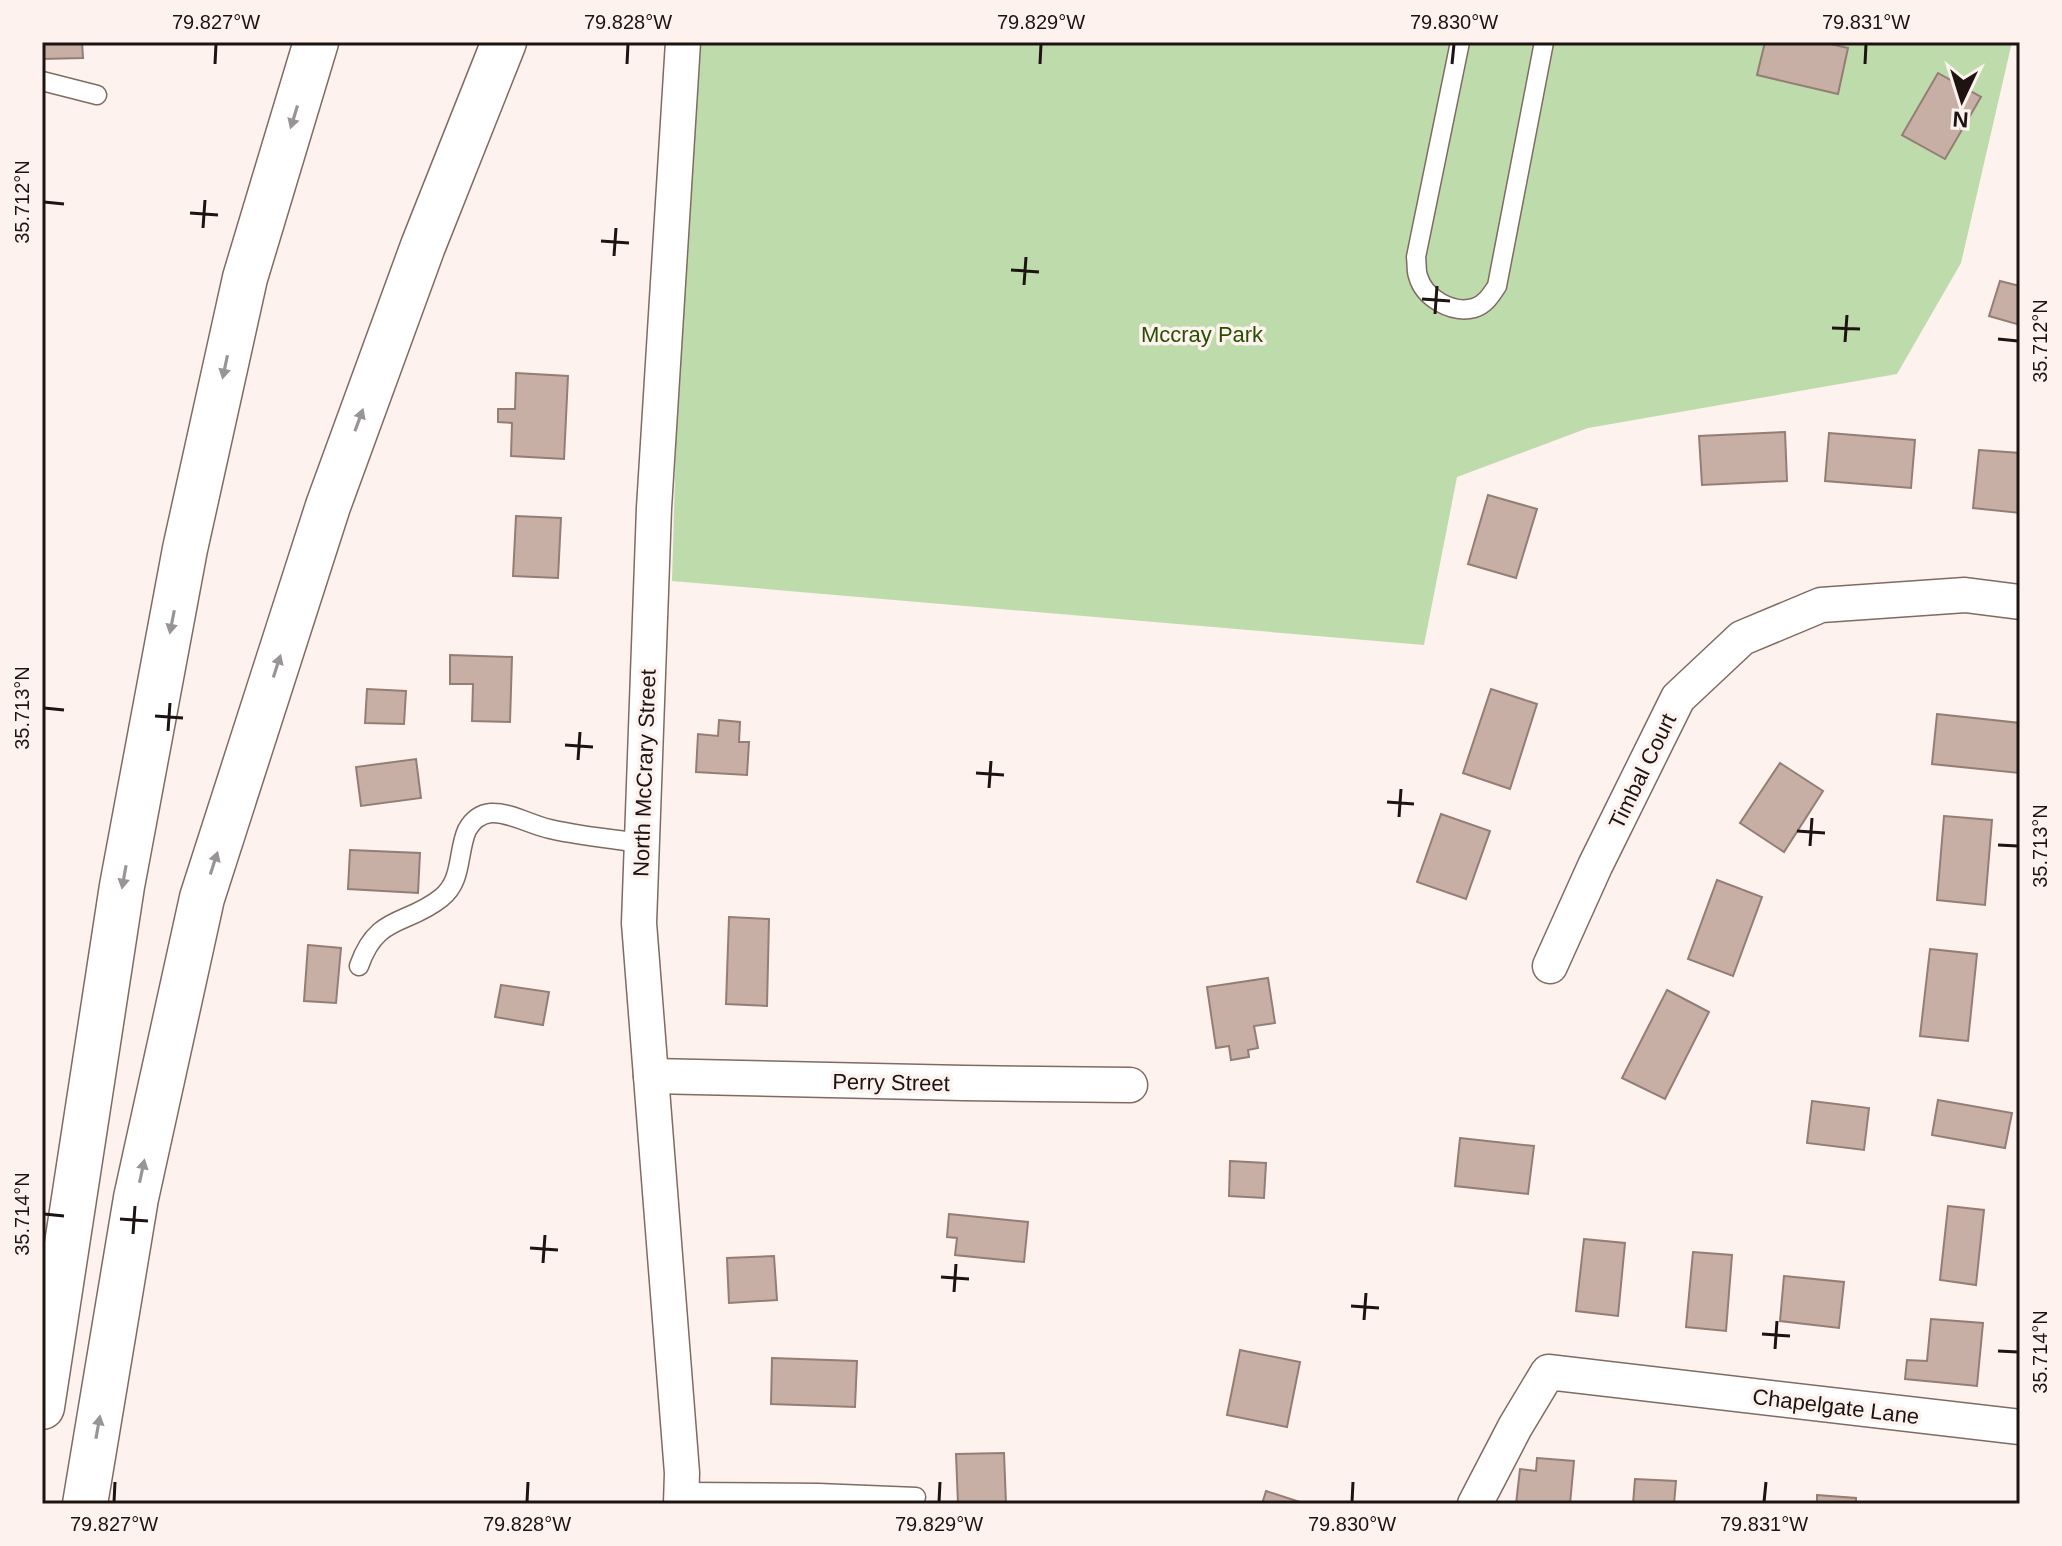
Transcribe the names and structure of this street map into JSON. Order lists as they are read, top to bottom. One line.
{"streets":{"street":["Timbal Court","North McCrary Street","Perry Street","Chapelgate Lane"]},"crossings":[["North McCrary Street","Perry Street"]],"parks":["Mccray Park"],"north":"bottom","coordinates":["79.827°W","79.828°W","79.829°W","79.830°W","79.831°W","35.712°N","35.713°N","35.714°N"]}
